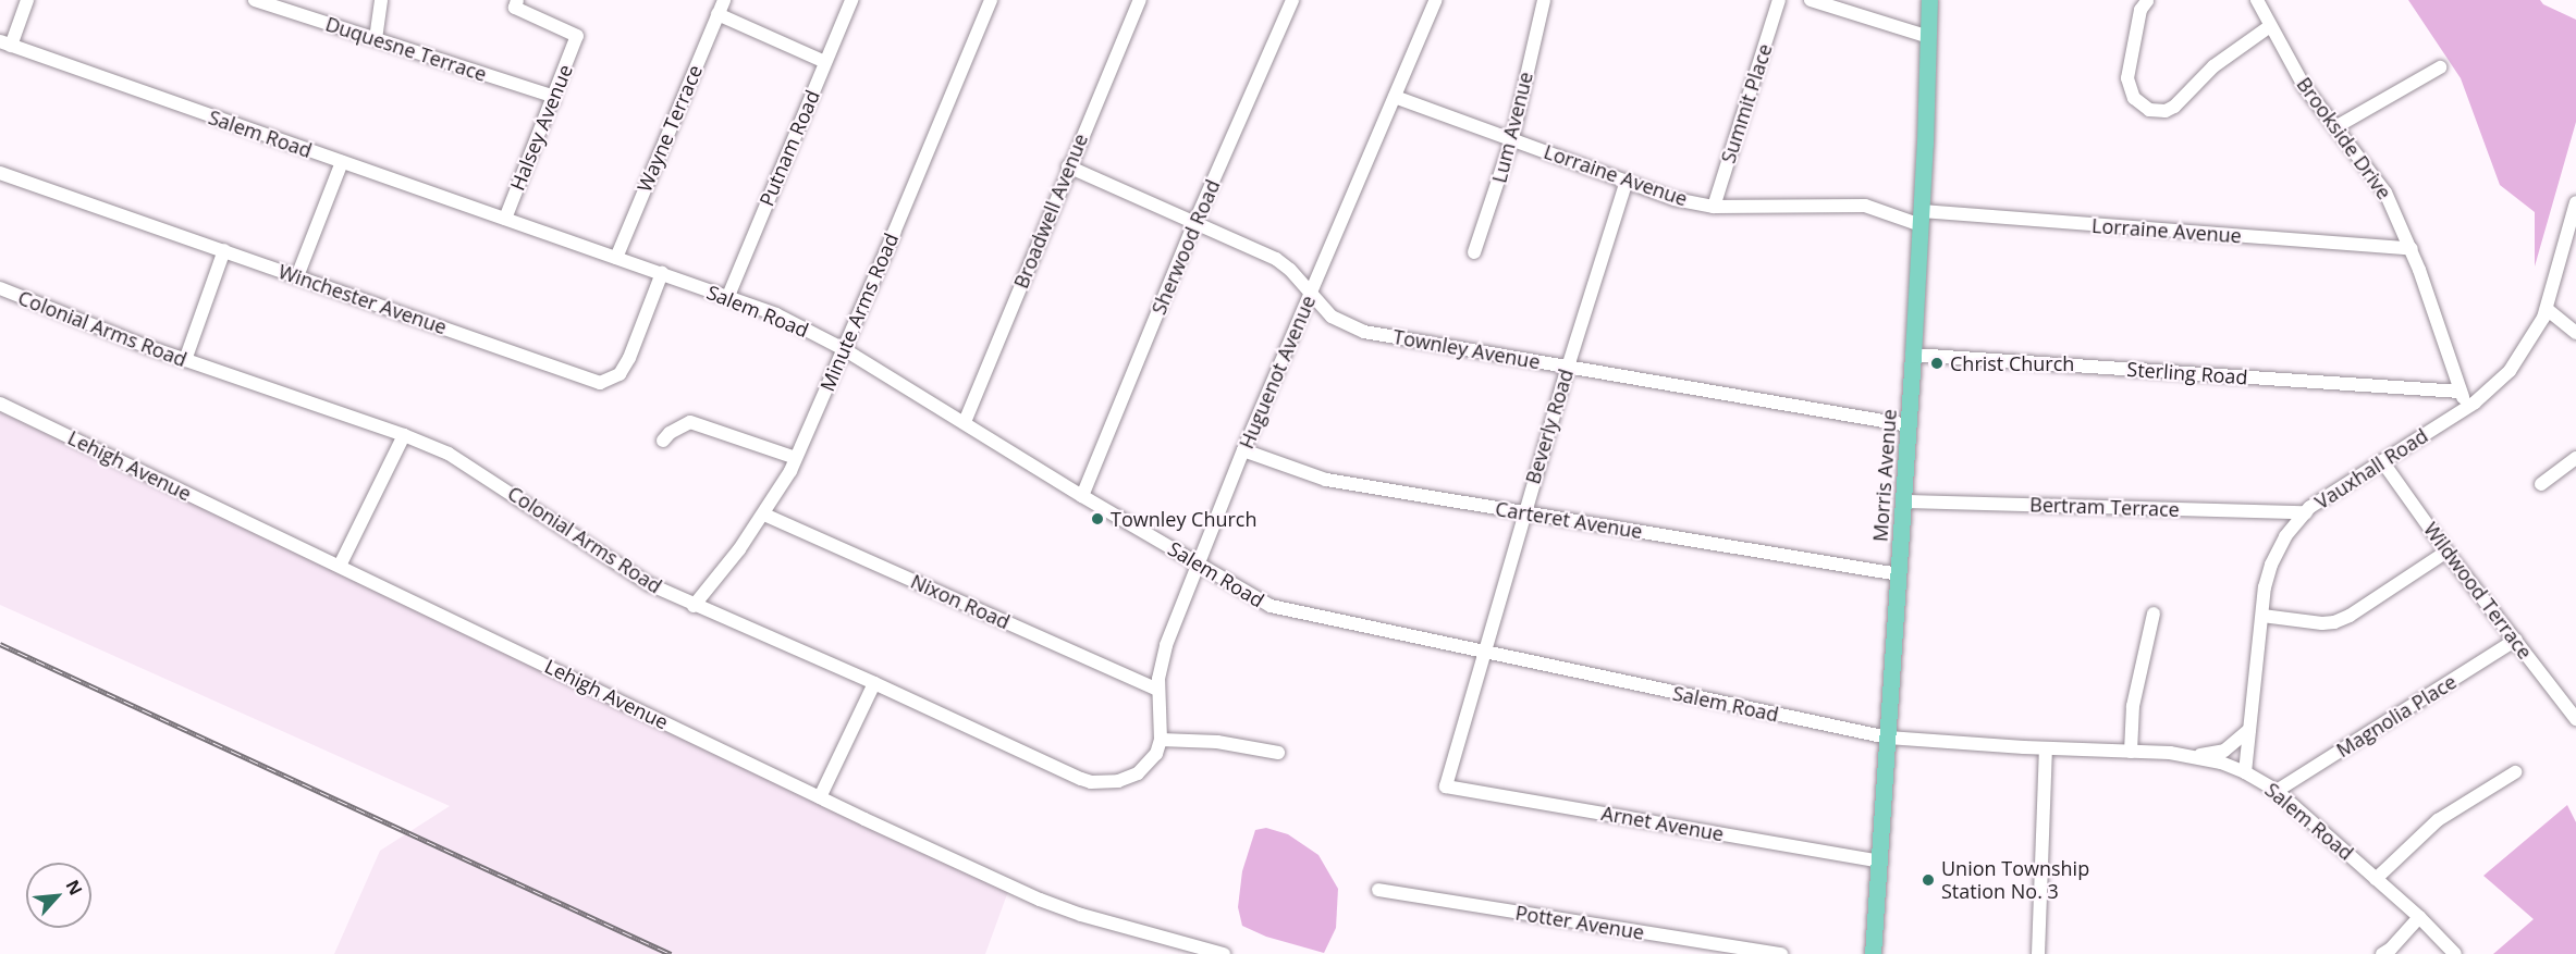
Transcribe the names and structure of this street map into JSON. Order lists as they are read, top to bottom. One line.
{"streets":{"main road":["Morris Avenue"],"street":["Duquesne Terrace","Summit Place","Halsey Avenue","Lum Avenue","Wayne Terrace","Salem Road","Brookside Drive","Putnam Road","Lorraine Avenue","Broadwell Avenue","Sherwood Road","Winchester Avenue","Minute Arms Road","Colonial Arms Road","Townley Avenue","Huguenot Avenue","Sterling Road","Beverly Road","Lehigh Avenue","Vauxhall Road","Bertram Terrace","Carteret Avenue","Wildwood Terrace","Nixon Road","Magnolia Place","Arnet Avenue","Potter Avenue"]},"crossings":[["Duquesne Terrace","Halsey Avenue"],["Summit Place","Lorraine Avenue"],["Halsey Avenue","Salem Road"],["Lum Avenue","Lorraine Avenue"],["Wayne Terrace","Salem Road"],["Salem Road","Putnam Road"],["Salem Road","Broadwell Avenue"],["Salem Road","Sherwood Road"],["Salem Road","Winchester Avenue"],["Salem Road","Minute Arms Road"],["Salem Road","Huguenot Avenue"],["Salem Road","Beverly Road"],["Salem Road","Vauxhall Road"],["Salem Road","Morris Avenue"],["Salem Road","Magnolia Place"],["Brookside Drive","Lorraine Avenue"],["Brookside Drive","Sterling Road"],["Brookside Drive","Vauxhall Road"],["Lorraine Avenue","Huguenot Avenue"],["Lorraine Avenue","Beverly Road"],["Lorraine Avenue","Morris Avenue"],["Broadwell Avenue","Townley Avenue"],["Sherwood Road","Townley Avenue"],["Minute Arms Road","Colonial Arms Road"],["Minute Arms Road","Nixon Road"],["Colonial Arms Road","Huguenot Avenue"],["Townley Avenue","Huguenot Avenue"],["Townley Avenue","Beverly Road"],["Townley Avenue","Morris Avenue"],["Huguenot Avenue","Carteret Avenue"],["Huguenot Avenue","Nixon Road"],["Sterling Road","Morris Avenue"],["Beverly Road","Carteret Avenue"],["Beverly Road","Arnet Avenue"],["Vauxhall Road","Bertram Terrace"],["Vauxhall Road","Wildwood Terrace"],["Morris Avenue","Bertram Terrace"],["Morris Avenue","Carteret Avenue"],["Morris Avenue","Arnet Avenue"],["Wildwood Terrace","Magnolia Place"]],"places":["Christ Church","Townley Church","Union Township Station No. 3"],"north":"top right"}
